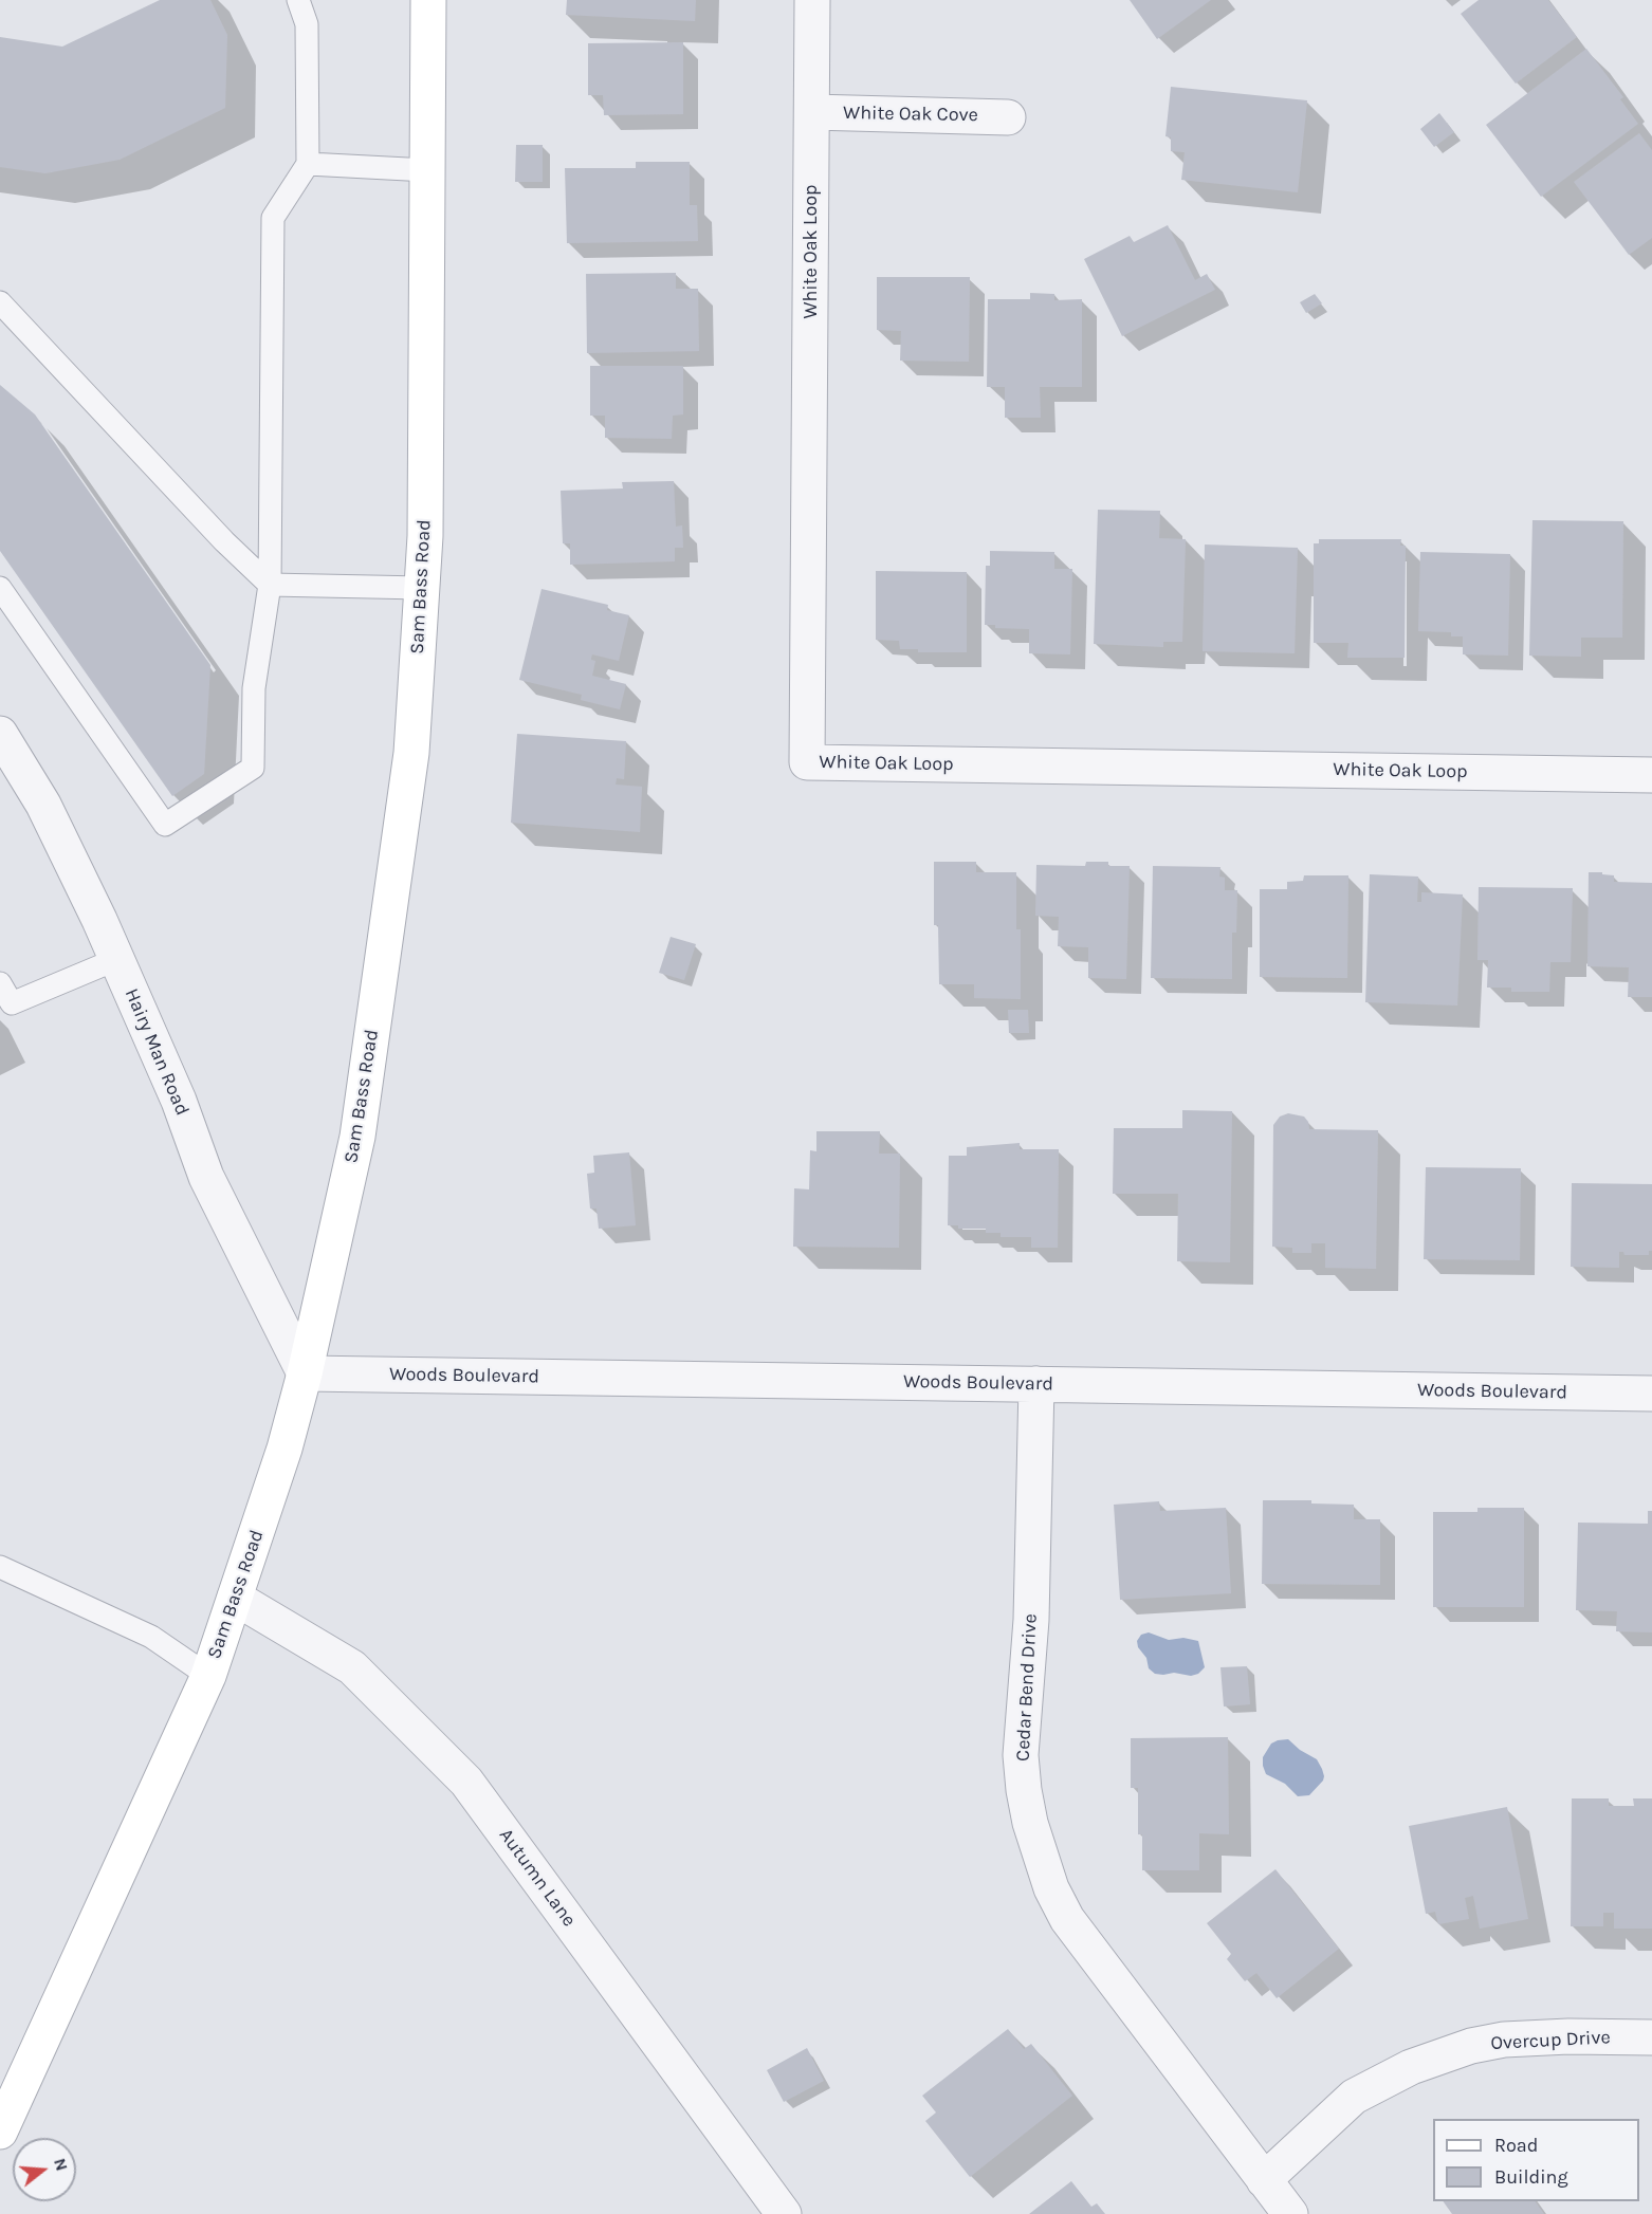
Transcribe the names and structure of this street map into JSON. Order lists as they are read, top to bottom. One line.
{"streets":{"main road":["Sam Bass Road"],"street":["White Oak Cove","White Oak Loop","Hairy Man Road","Woods Boulevard","Cedar Bend Drive","Autumn Lane","Overcup Drive"]},"crossings":[["White Oak Cove","White Oak Loop"],["Sam Bass Road","Hairy Man Road"],["Sam Bass Road","Woods Boulevard"],["Sam Bass Road","Autumn Lane"],["Hairy Man Road","Woods Boulevard"],["Woods Boulevard","Cedar Bend Drive"],["Cedar Bend Drive","Overcup Drive"]],"legend":["Road","Building"],"north":"right"}
